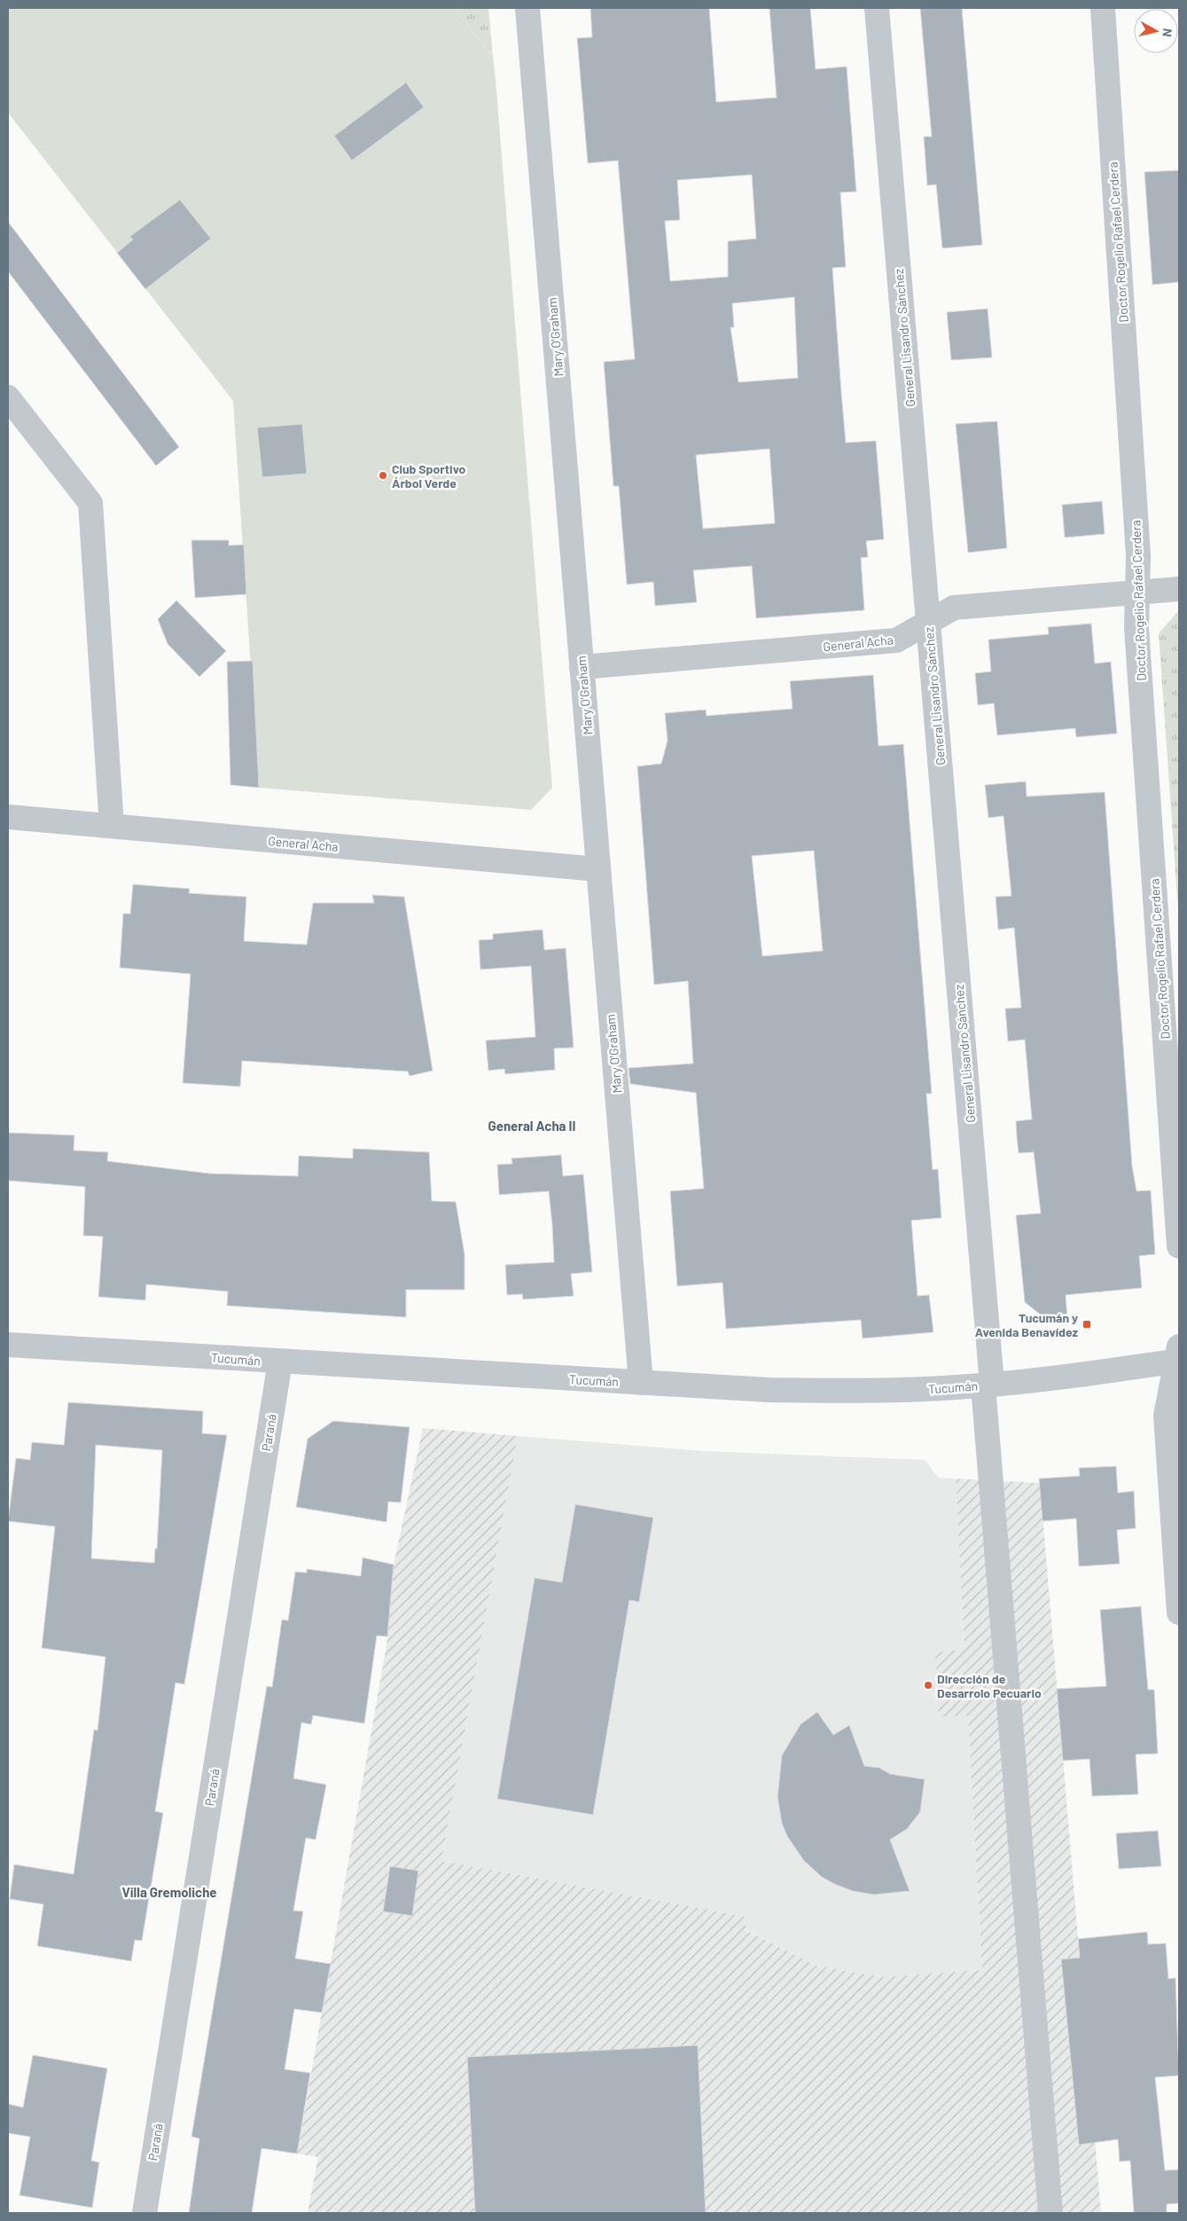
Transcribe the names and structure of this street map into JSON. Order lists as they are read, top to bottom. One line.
{"streets":{"street":["Doctor Rogelio Rafael Cerdera","Mary O'Graham","General Lisandro Sánchez","General Acha","Tucumán","Paraná"]},"crossings":[["Doctor Rogelio Rafael Cerdera","General Acha"],["Mary O'Graham","General Acha"],["Mary O'Graham","Tucumán"],["General Lisandro Sánchez","General Acha"],["General Lisandro Sánchez","Tucumán"],["Tucumán","Paraná"]],"districts":["General Acha II","Villa Gremoliche"],"places":{"other":["Club Sportivo Árbol Verde","Dirección de Desarrolo Pecuario"],"transit":["Tucumán y Avenida Benavídez"]},"north":"right"}
